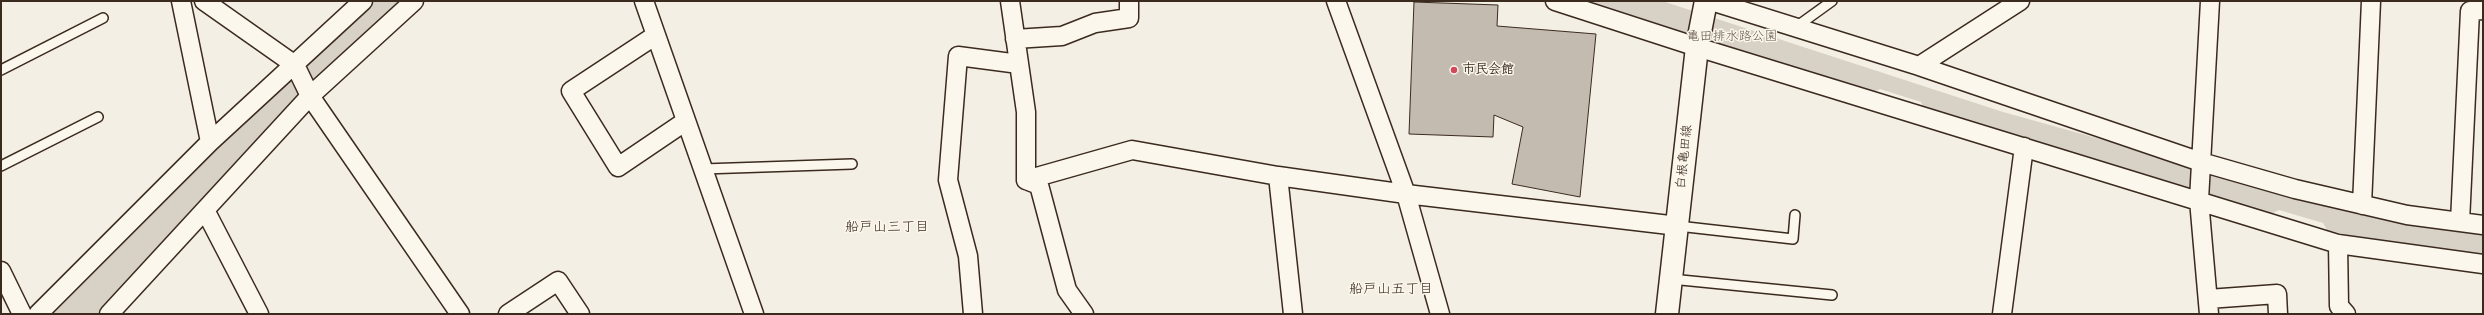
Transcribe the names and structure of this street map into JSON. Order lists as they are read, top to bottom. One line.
{"streets":{"main road":["白根亀田線"]},"districts":["船戸山三丁目","船戸山五丁目"],"parks":["亀田排水路公園"],"places":["市民会館"]}
